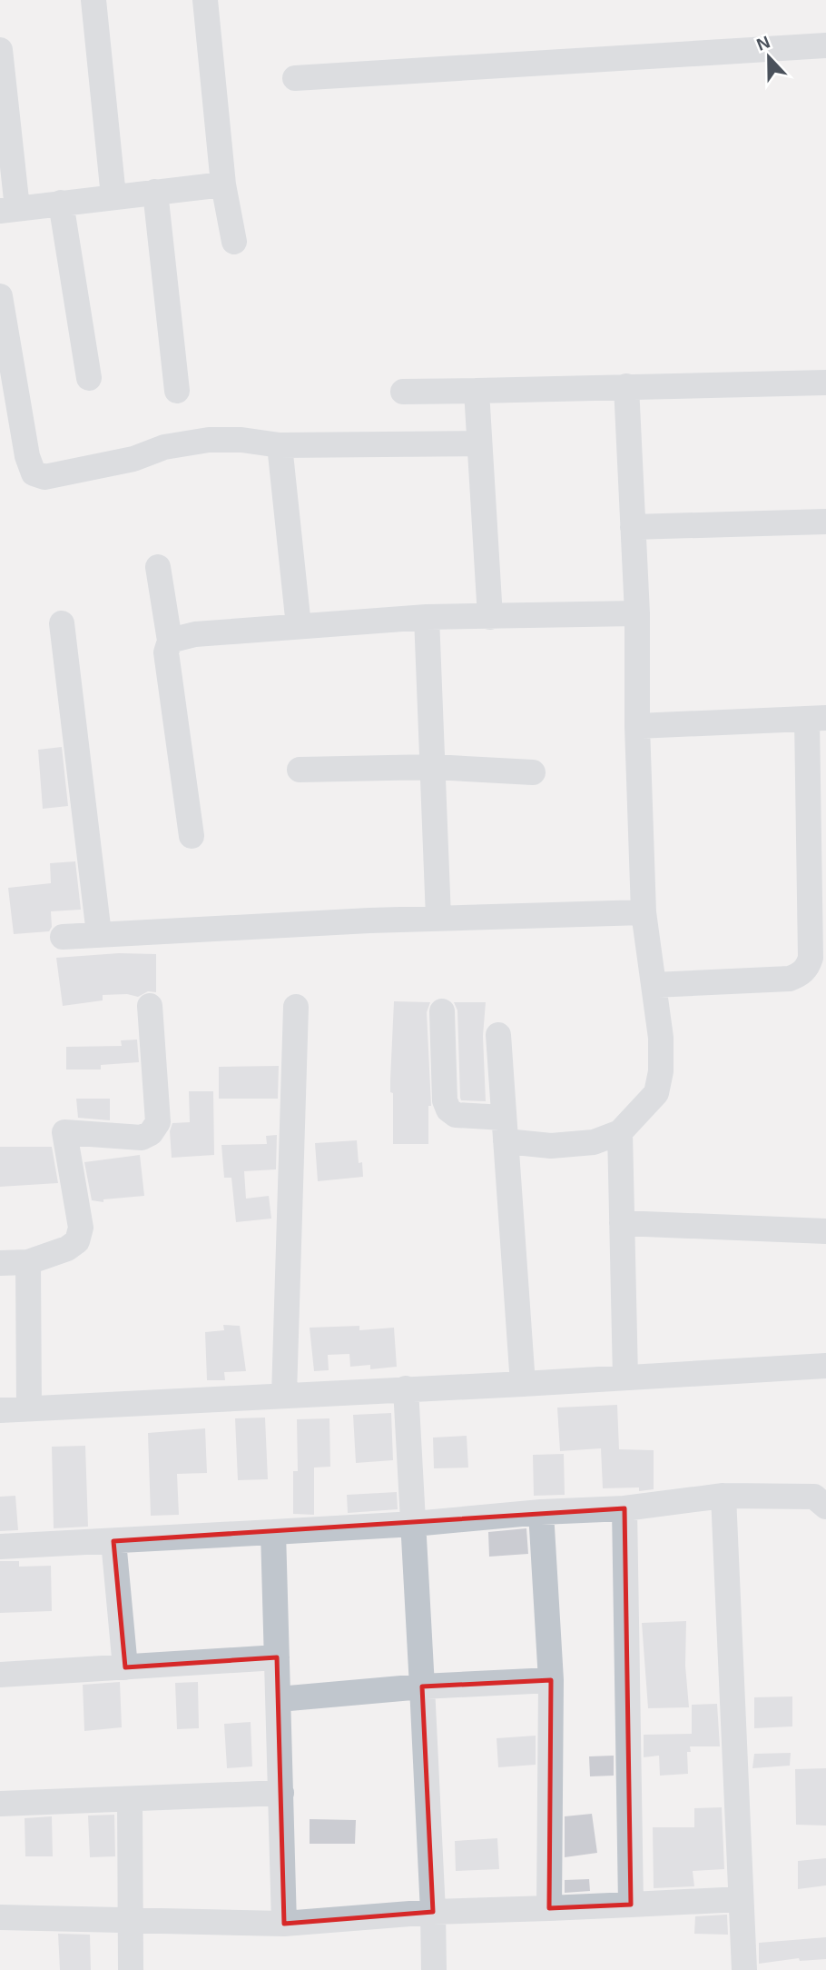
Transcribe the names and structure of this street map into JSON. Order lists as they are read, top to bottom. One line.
{"north":"top"}
